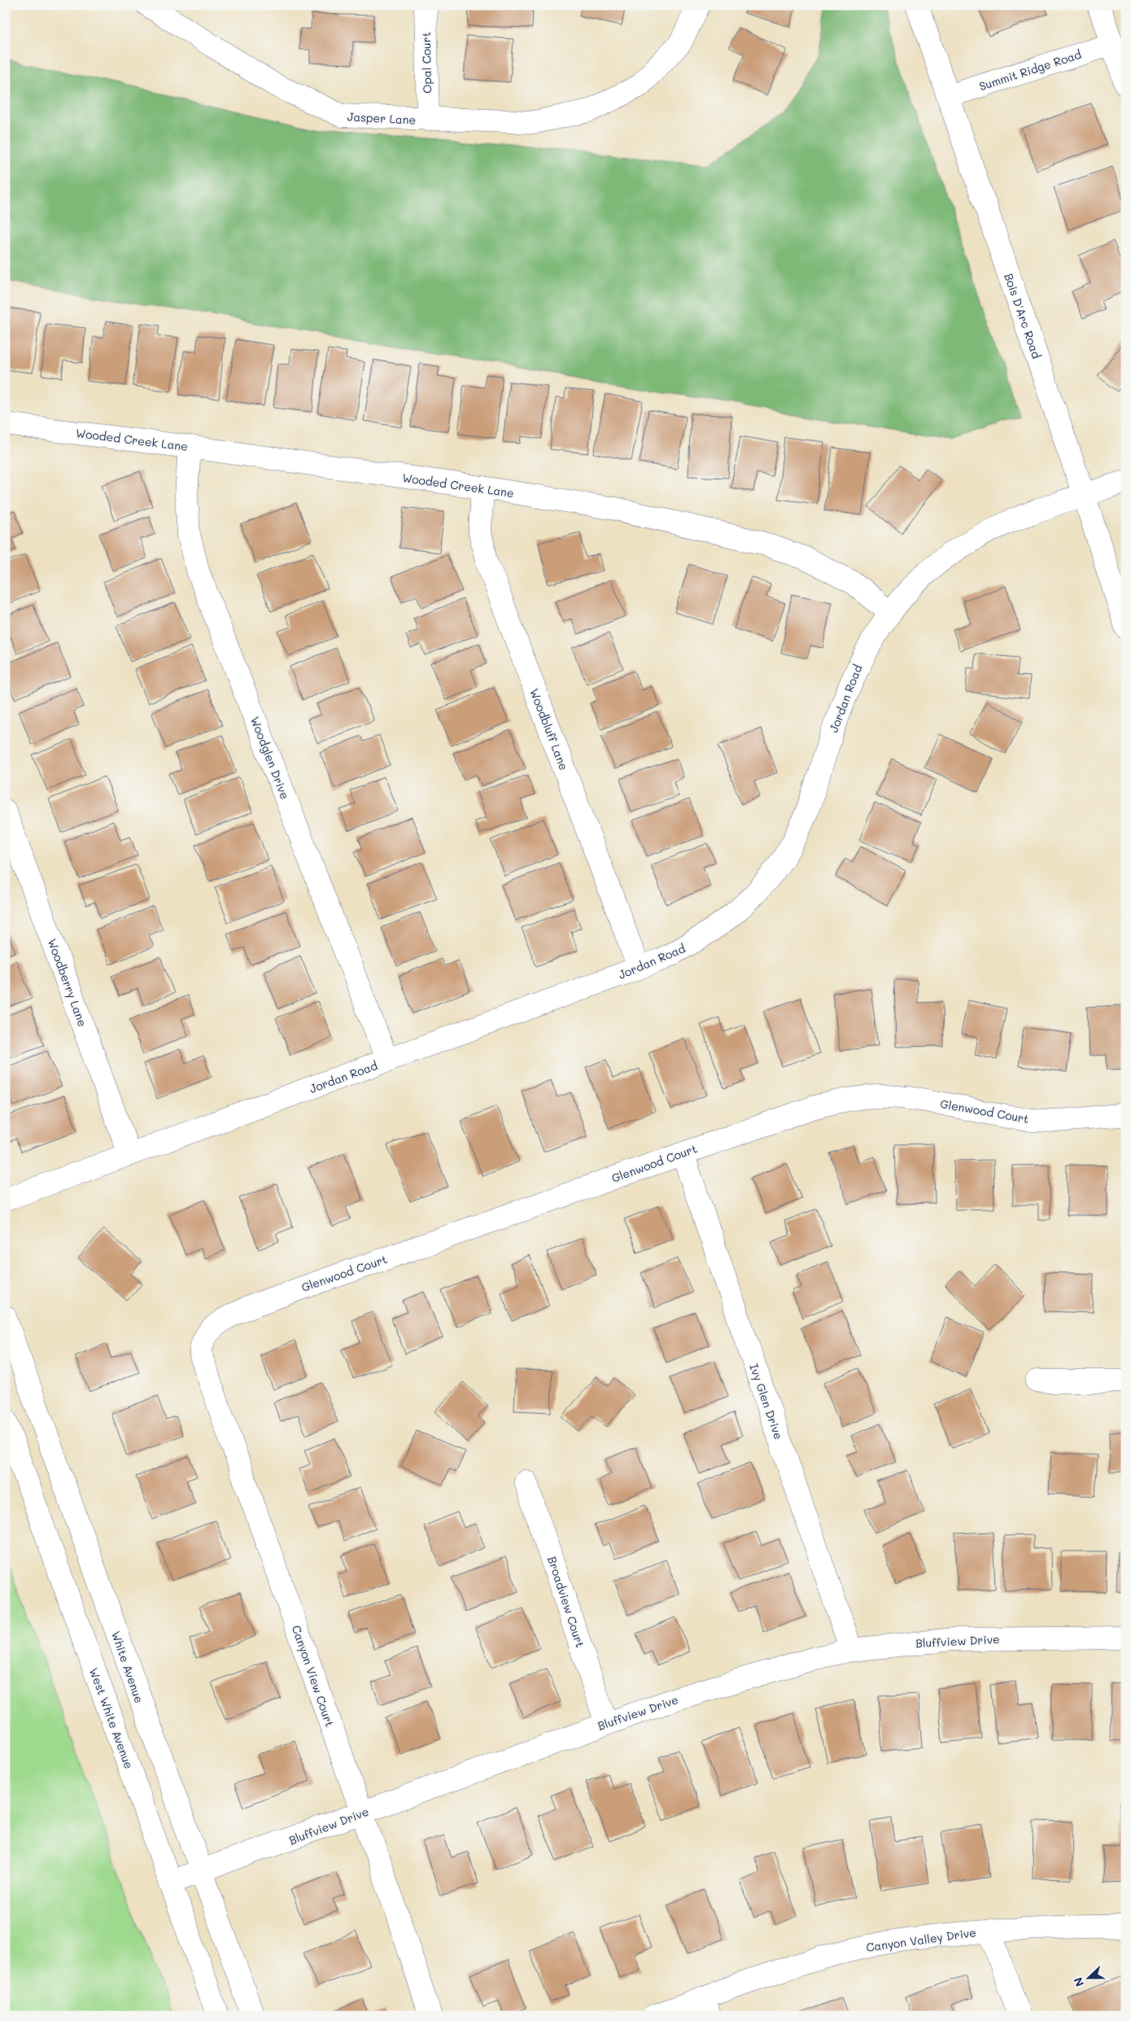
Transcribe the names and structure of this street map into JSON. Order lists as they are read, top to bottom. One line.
{"streets":{"street":["Opal Court","Summit Ridge Road","Jasper Lane","Bois D'Arc Road","Wooded Creek Lane","Jordan Road","Woodbluff Lane","Woodglen Drive","Woodberry Lane","Glenwood Court","Ivy Glen Drive","Broadview Court","Bluffview Drive","White Avenue","Canyon View Court","West White Avenue","Canyon Valley Drive"]},"crossings":[["Opal Court","Jasper Lane"],["Summit Ridge Road","Bois D'Arc Road"],["Bois D'Arc Road","Jordan Road"],["Wooded Creek Lane","Jordan Road"],["Wooded Creek Lane","Woodbluff Lane"],["Wooded Creek Lane","Woodglen Drive"],["Jordan Road","Woodbluff Lane"],["Jordan Road","Woodglen Drive"],["Jordan Road","Woodberry Lane"],["Glenwood Court","Ivy Glen Drive"],["Glenwood Court","Canyon View Court"],["Ivy Glen Drive","Bluffview Drive"],["Broadview Court","Bluffview Drive"],["Bluffview Drive","White Avenue"],["Bluffview Drive","Canyon View Court"],["Bluffview Drive","West White Avenue"]],"north":"left"}
